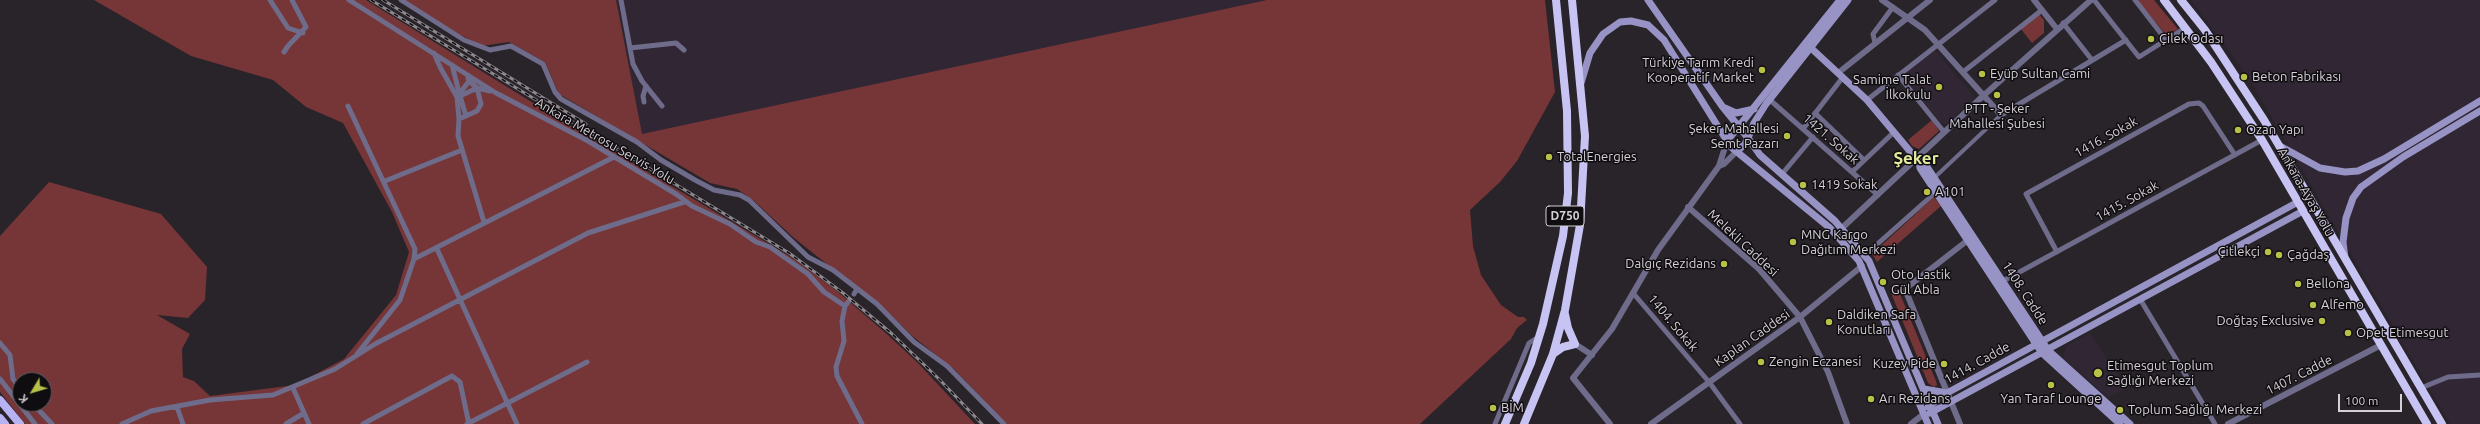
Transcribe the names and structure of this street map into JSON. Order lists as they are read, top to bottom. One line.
{"streets":{"highway":["Ankara-Ayaş Yolu","D750"],"main road":["1408. Cadde","1414. Cadde"],"street":["1416. Sokak","1421. Sokak","Ankara Metrosu Servis Yolu","1415. Sokak","Melekli Caddesi","1404. Sokak","Kaplan Caddesi","1407. Cadde"]},"crossings":[["1416. Sokak","1415. Sokak"],["Ankara-Ayaş Yolu","1415. Sokak"],["Ankara-Ayaş Yolu","1414. Cadde"],["Ankara-Ayaş Yolu","1407. Cadde"],["1415. Sokak","1408. Cadde"],["Melekli Caddesi","Kaplan Caddesi"],["1408. Cadde","1414. Cadde"],["1404. Sokak","Kaplan Caddesi"]],"districts":["Şeker"],"places":["Çilek Odası","Türkiye Tarım Kredi Kooperatif Market","Eyüp Sultan Cami","Beton Fabrikası","Samime Talat İlkokulu","PTT - Şeker Mahallesi Şubesi","Ozan Yapı","Şeker Mahallesi Semt Pazarı","TotalEnergies","1419 Sokak","A101","MNG Kargo Dağıtım Merkezi","Çitlekçi","Çağdaş","Dalgıç Rezidans","Oto Lastik Gül Abla","Bellona","Alfemo","Doğtaş Exclusive","Daldiken Safa Konutları","Opet Etimesgut","Zengin Eczanesi","Kuzey Pide","Etimesgut Toplum Sağlığı Merkezi","Yan Taraf Lounge","Arı Rezidans","BİM","Toplum Sağlığı Merkezi"],"scale_bar":"100 m","north":"bottom left"}
